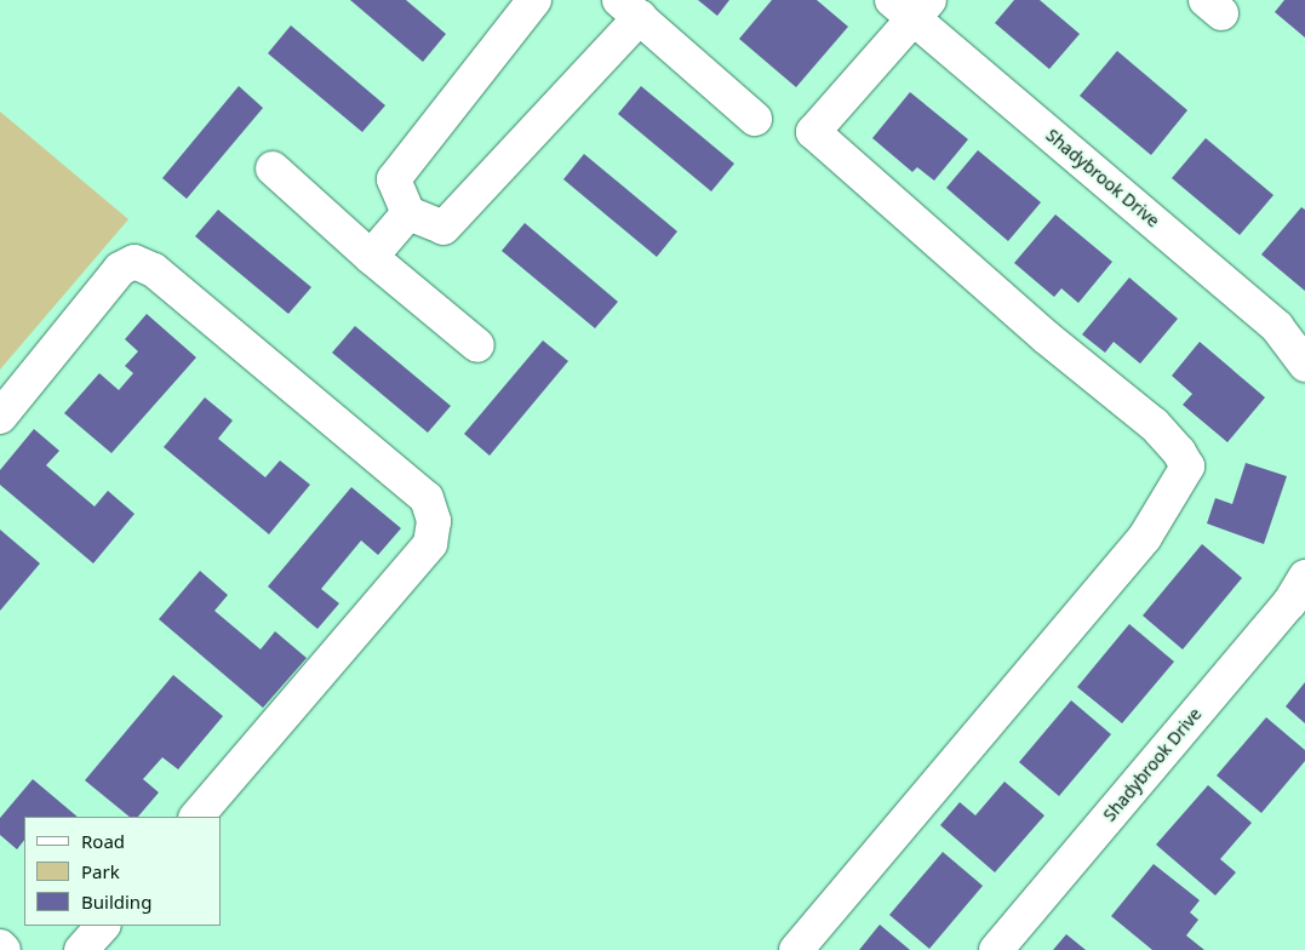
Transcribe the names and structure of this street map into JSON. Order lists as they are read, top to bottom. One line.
{"streets":{"street":["Shadybrook Drive"]},"legend":["Road","Park","Building"]}
